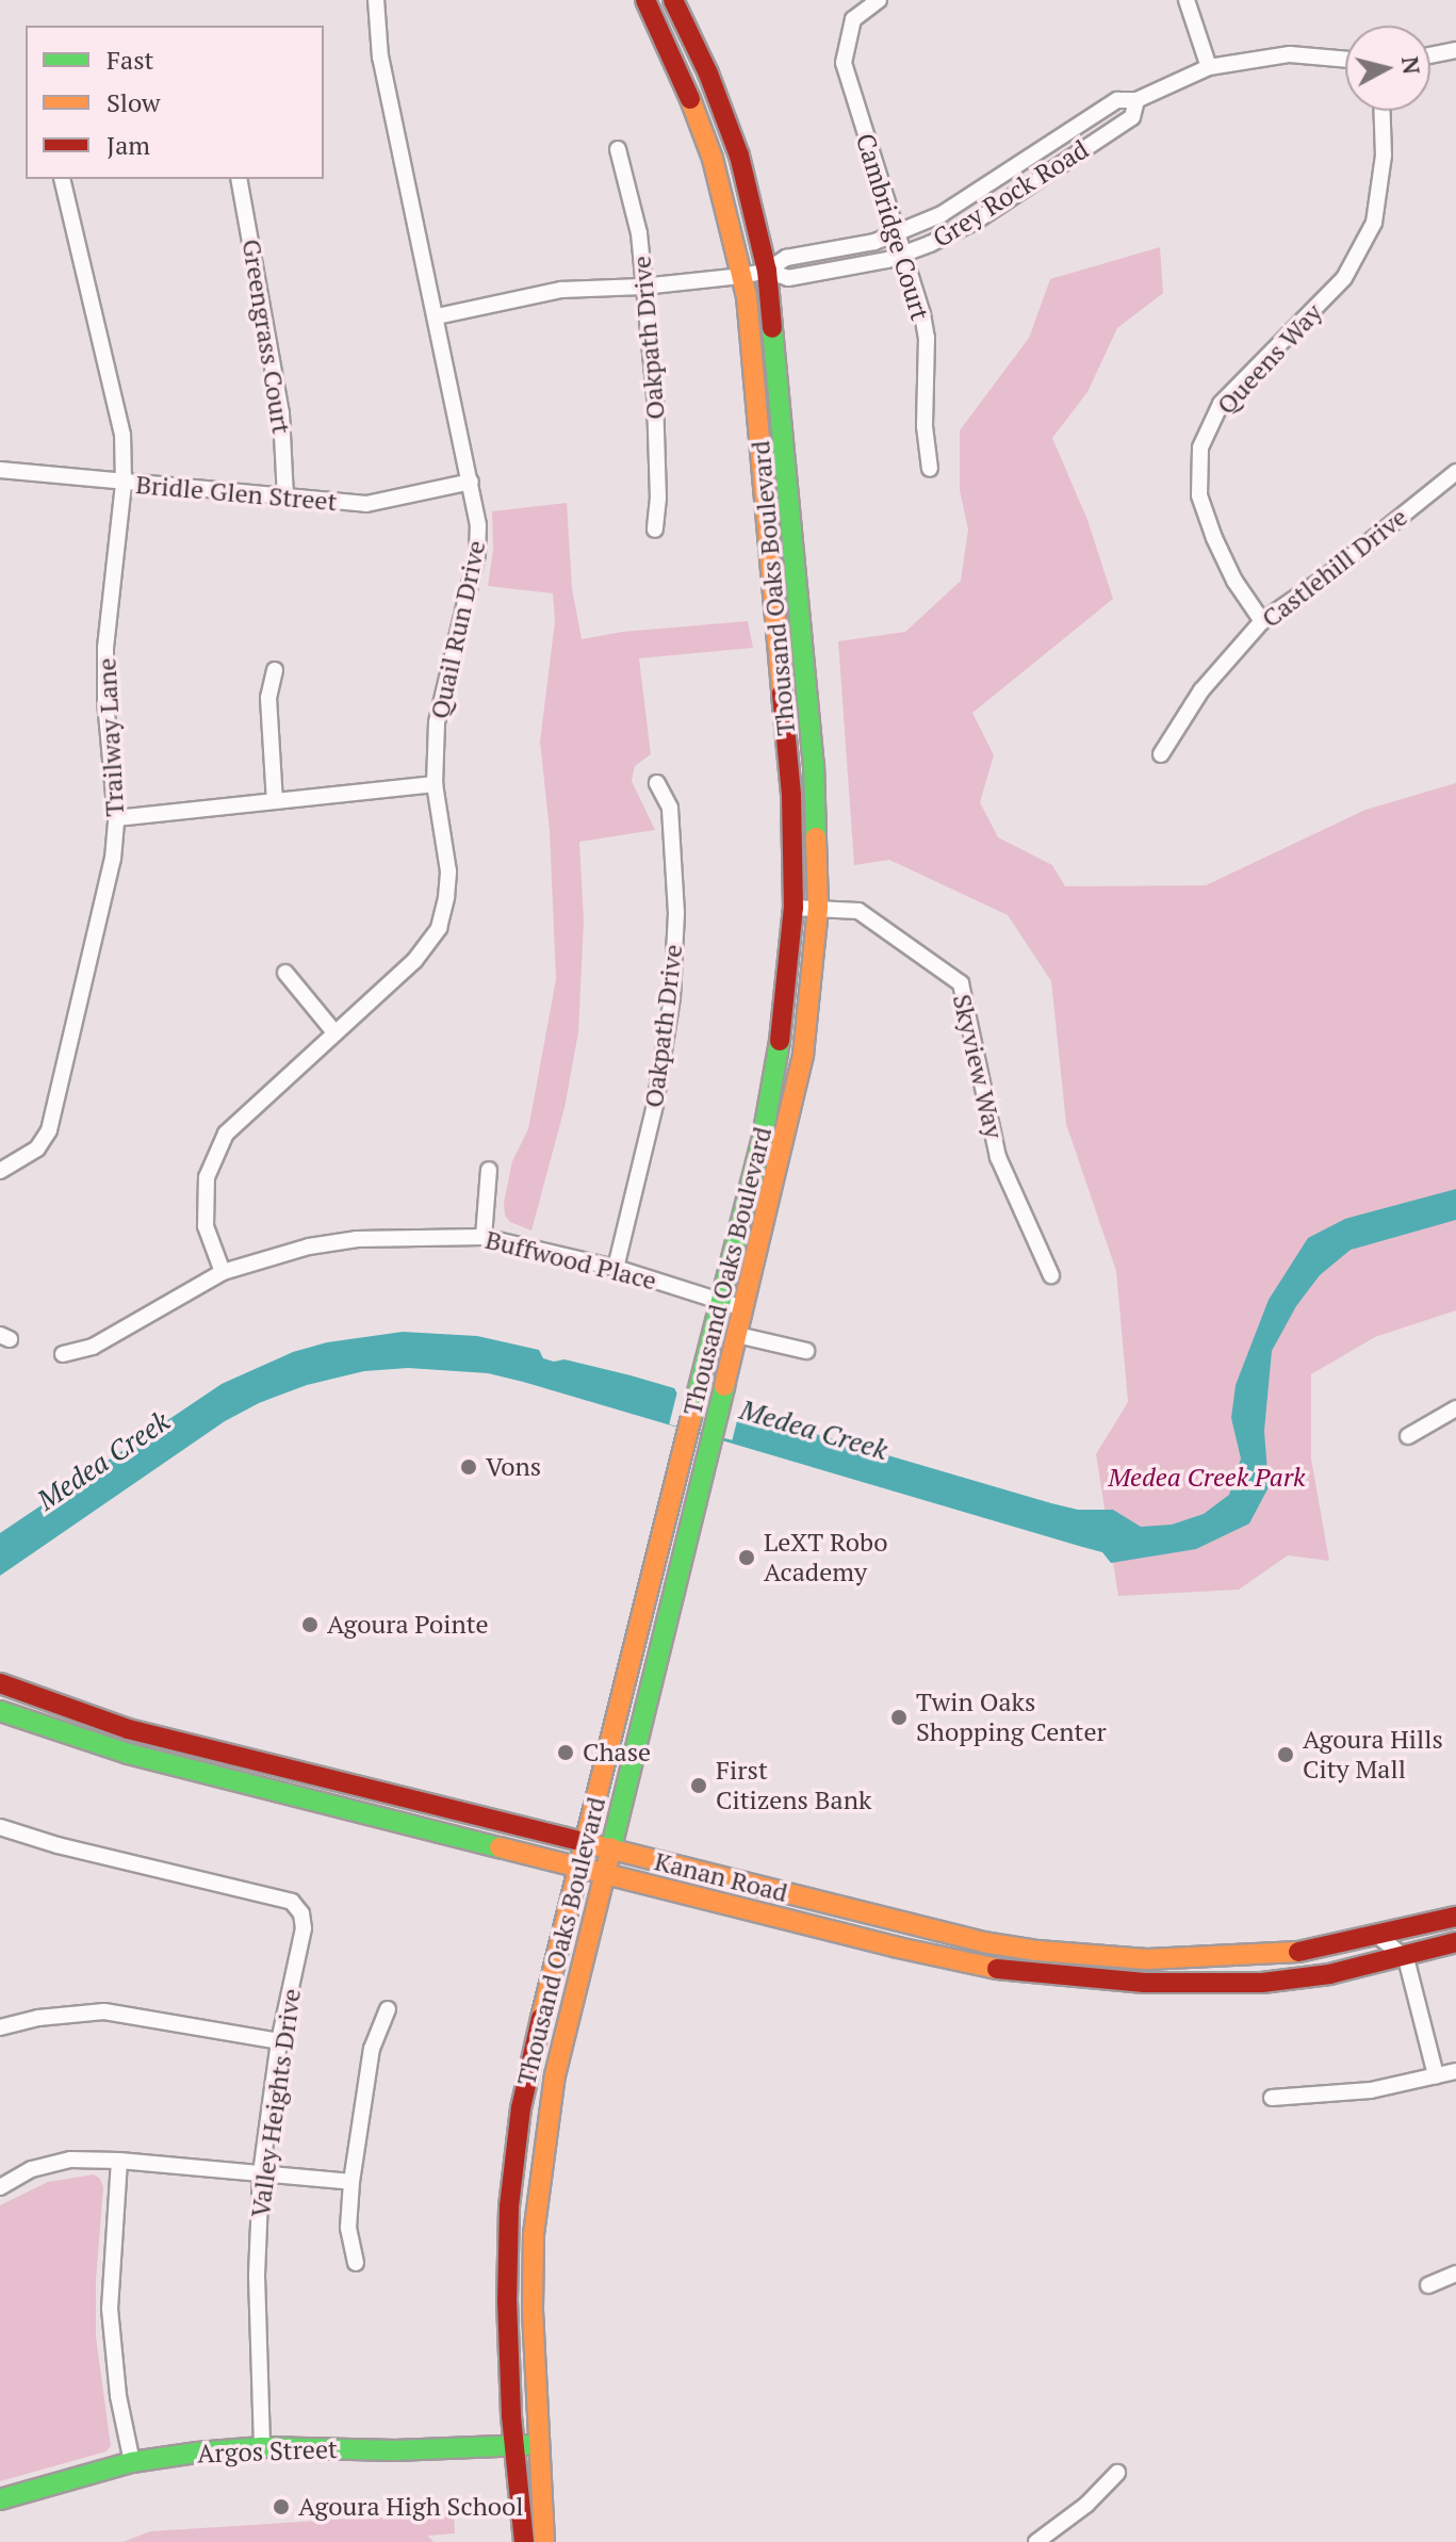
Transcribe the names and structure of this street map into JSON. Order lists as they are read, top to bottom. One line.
{"streets":{"main road":["Thousand Oaks Boulevard","Kanan Road","Argos Street"],"street":["Grey Rock Road","Cambridge Court","Greengrass Court","Oakpath Drive","Queens Way","Bridle Glen Street","Castlehill Drive","Quail Run Drive","Trailway Lane","Skyview Way","Buffwood Place","Valley Heights Drive"]},"crossings":[["Grey Rock Road","Cambridge Court"],["Grey Rock Road","Oakpath Drive"],["Grey Rock Road","Thousand Oaks Boulevard"],["Grey Rock Road","Quail Run Drive"],["Greengrass Court","Bridle Glen Street"],["Oakpath Drive","Buffwood Place"],["Queens Way","Castlehill Drive"],["Bridle Glen Street","Quail Run Drive"],["Bridle Glen Street","Trailway Lane"],["Thousand Oaks Boulevard","Skyview Way"],["Thousand Oaks Boulevard","Buffwood Place"],["Thousand Oaks Boulevard","Kanan Road"],["Thousand Oaks Boulevard","Argos Street"],["Quail Run Drive","Buffwood Place"],["Valley Heights Drive","Argos Street"]],"water":["Medea Creek"],"parks":["Medea Creek Park"],"places":["Vons","LeXT Robo Academy","Agoura Pointe","Twin Oaks Shopping Center","Chase","Agoura Hills City Mall","First Citizens Bank","Agoura High School"],"legend":["Fast","Slow","Jam"],"north":"right"}
